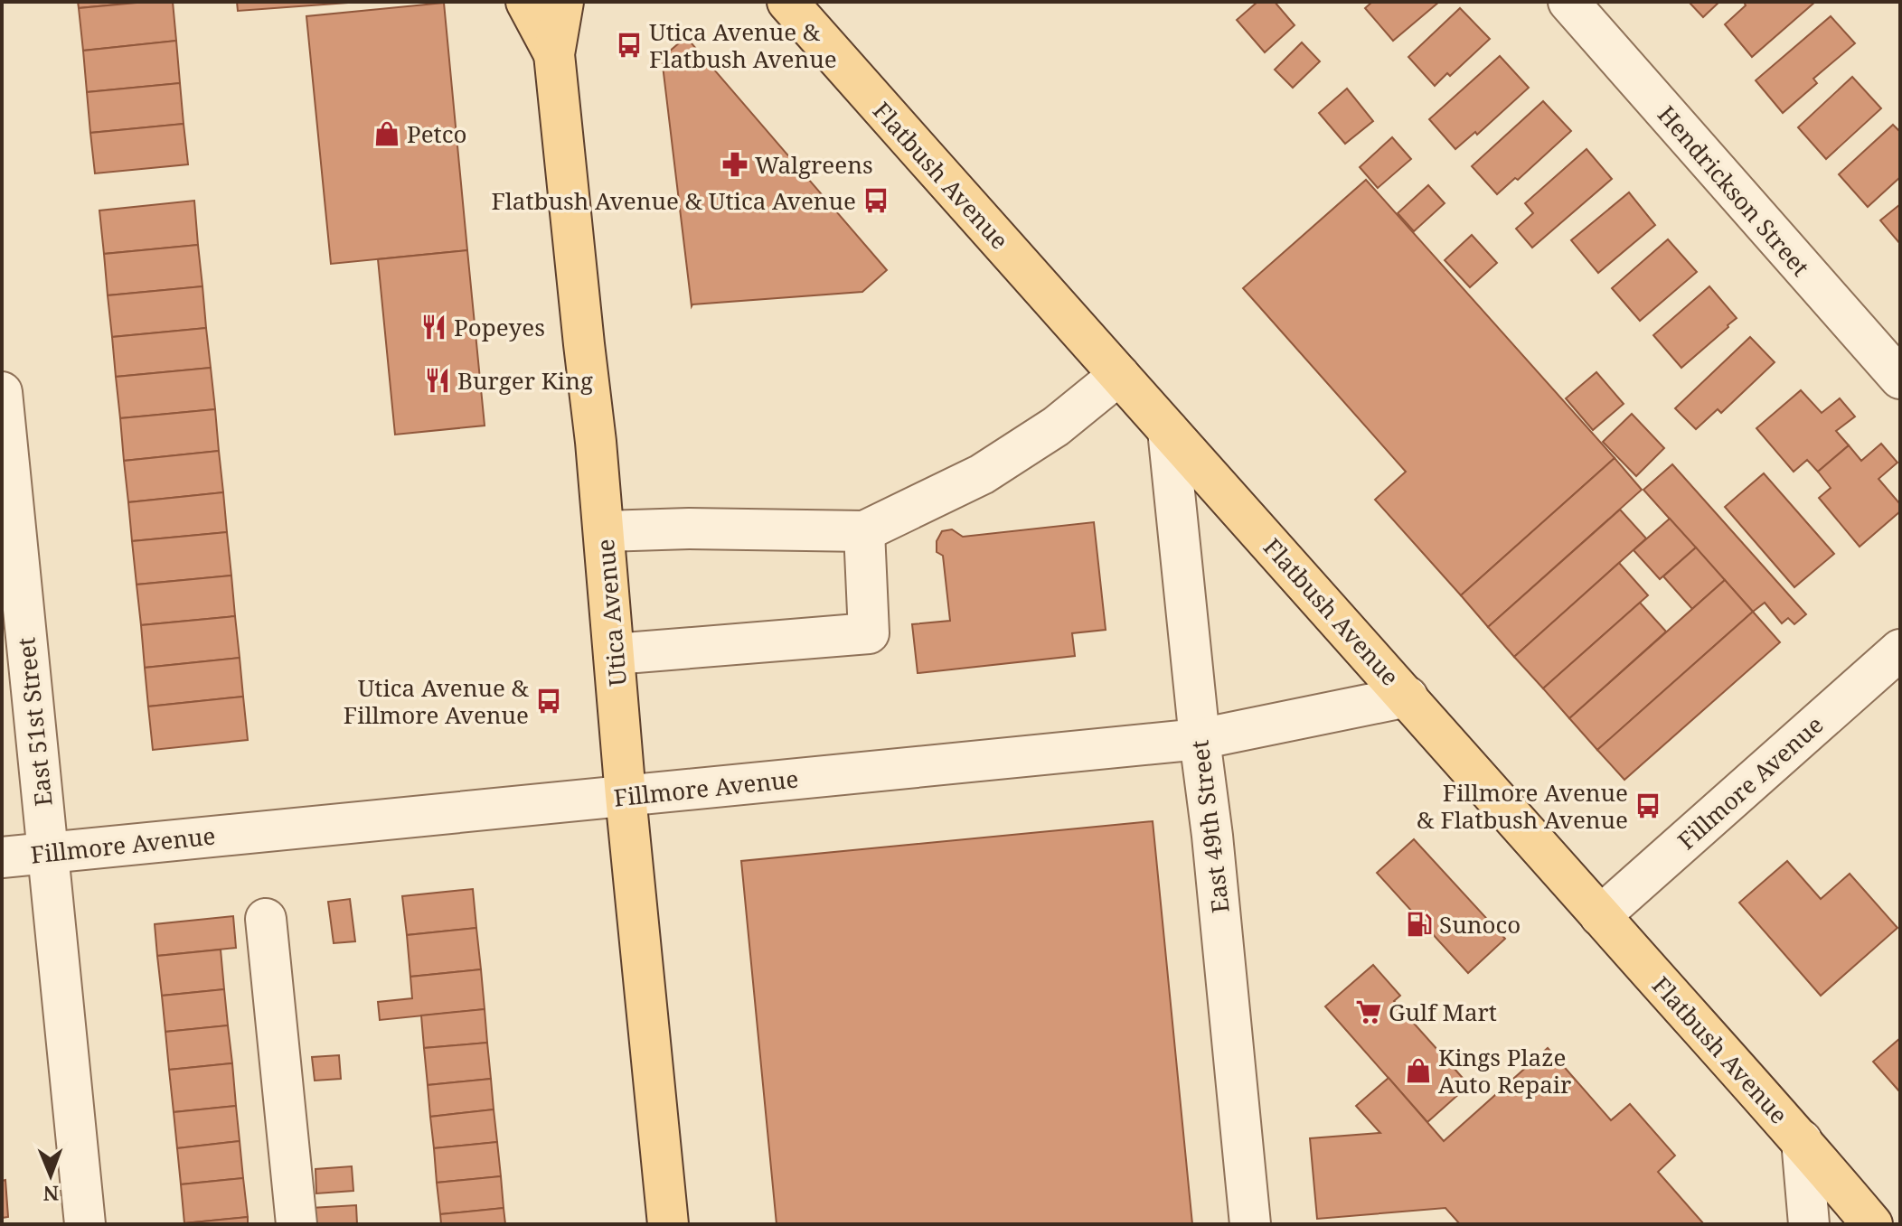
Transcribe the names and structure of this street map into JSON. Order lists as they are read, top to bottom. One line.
{"streets":{"main road":["Flatbush Avenue","Utica Avenue"],"street":["Hendrickson Street","East 51st Street","Fillmore Avenue","East 49th Street"]},"crossings":[["Flatbush Avenue","Fillmore Avenue"],["Flatbush Avenue","East 49th Street"],["Utica Avenue","Fillmore Avenue"],["East 51st Street","Fillmore Avenue"],["Fillmore Avenue","East 49th Street"]],"places":{"bus stop":["Utica Avenue & Flatbush Avenue","Flatbush Avenue & Utica Avenue","Utica Avenue & Fillmore Avenue","Fillmore Avenue & Flatbush Avenue"],"shop":["Petco","Kings Plaze Auto Repair"],"pharmacy":["Walgreens"],"restaurant":["Popeyes","Burger King"],"fuel station":["Sunoco"],"supermarket":["Gulf Mart"]},"north":"bottom"}
